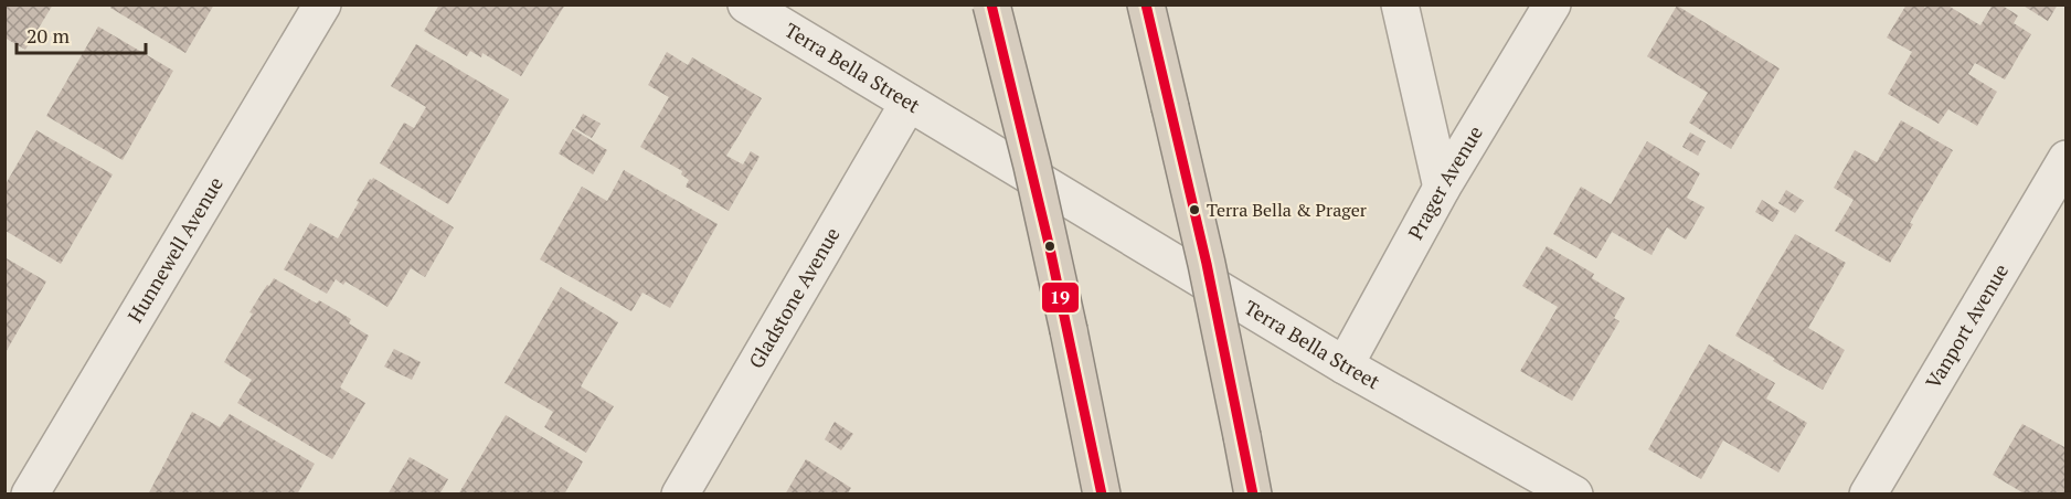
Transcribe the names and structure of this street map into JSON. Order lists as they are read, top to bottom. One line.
{"streets":{"street":["Terra Bella Street","Prager Avenue","Hunnewell Avenue","Gladstone Avenue","Vanport Avenue"]},"crossings":[["Terra Bella Street","Prager Avenue"],["Terra Bella Street","Gladstone Avenue"]],"places":["Terra Bella & Prager"],"lines":["transit line 19"],"scale_bar":"20 m"}
